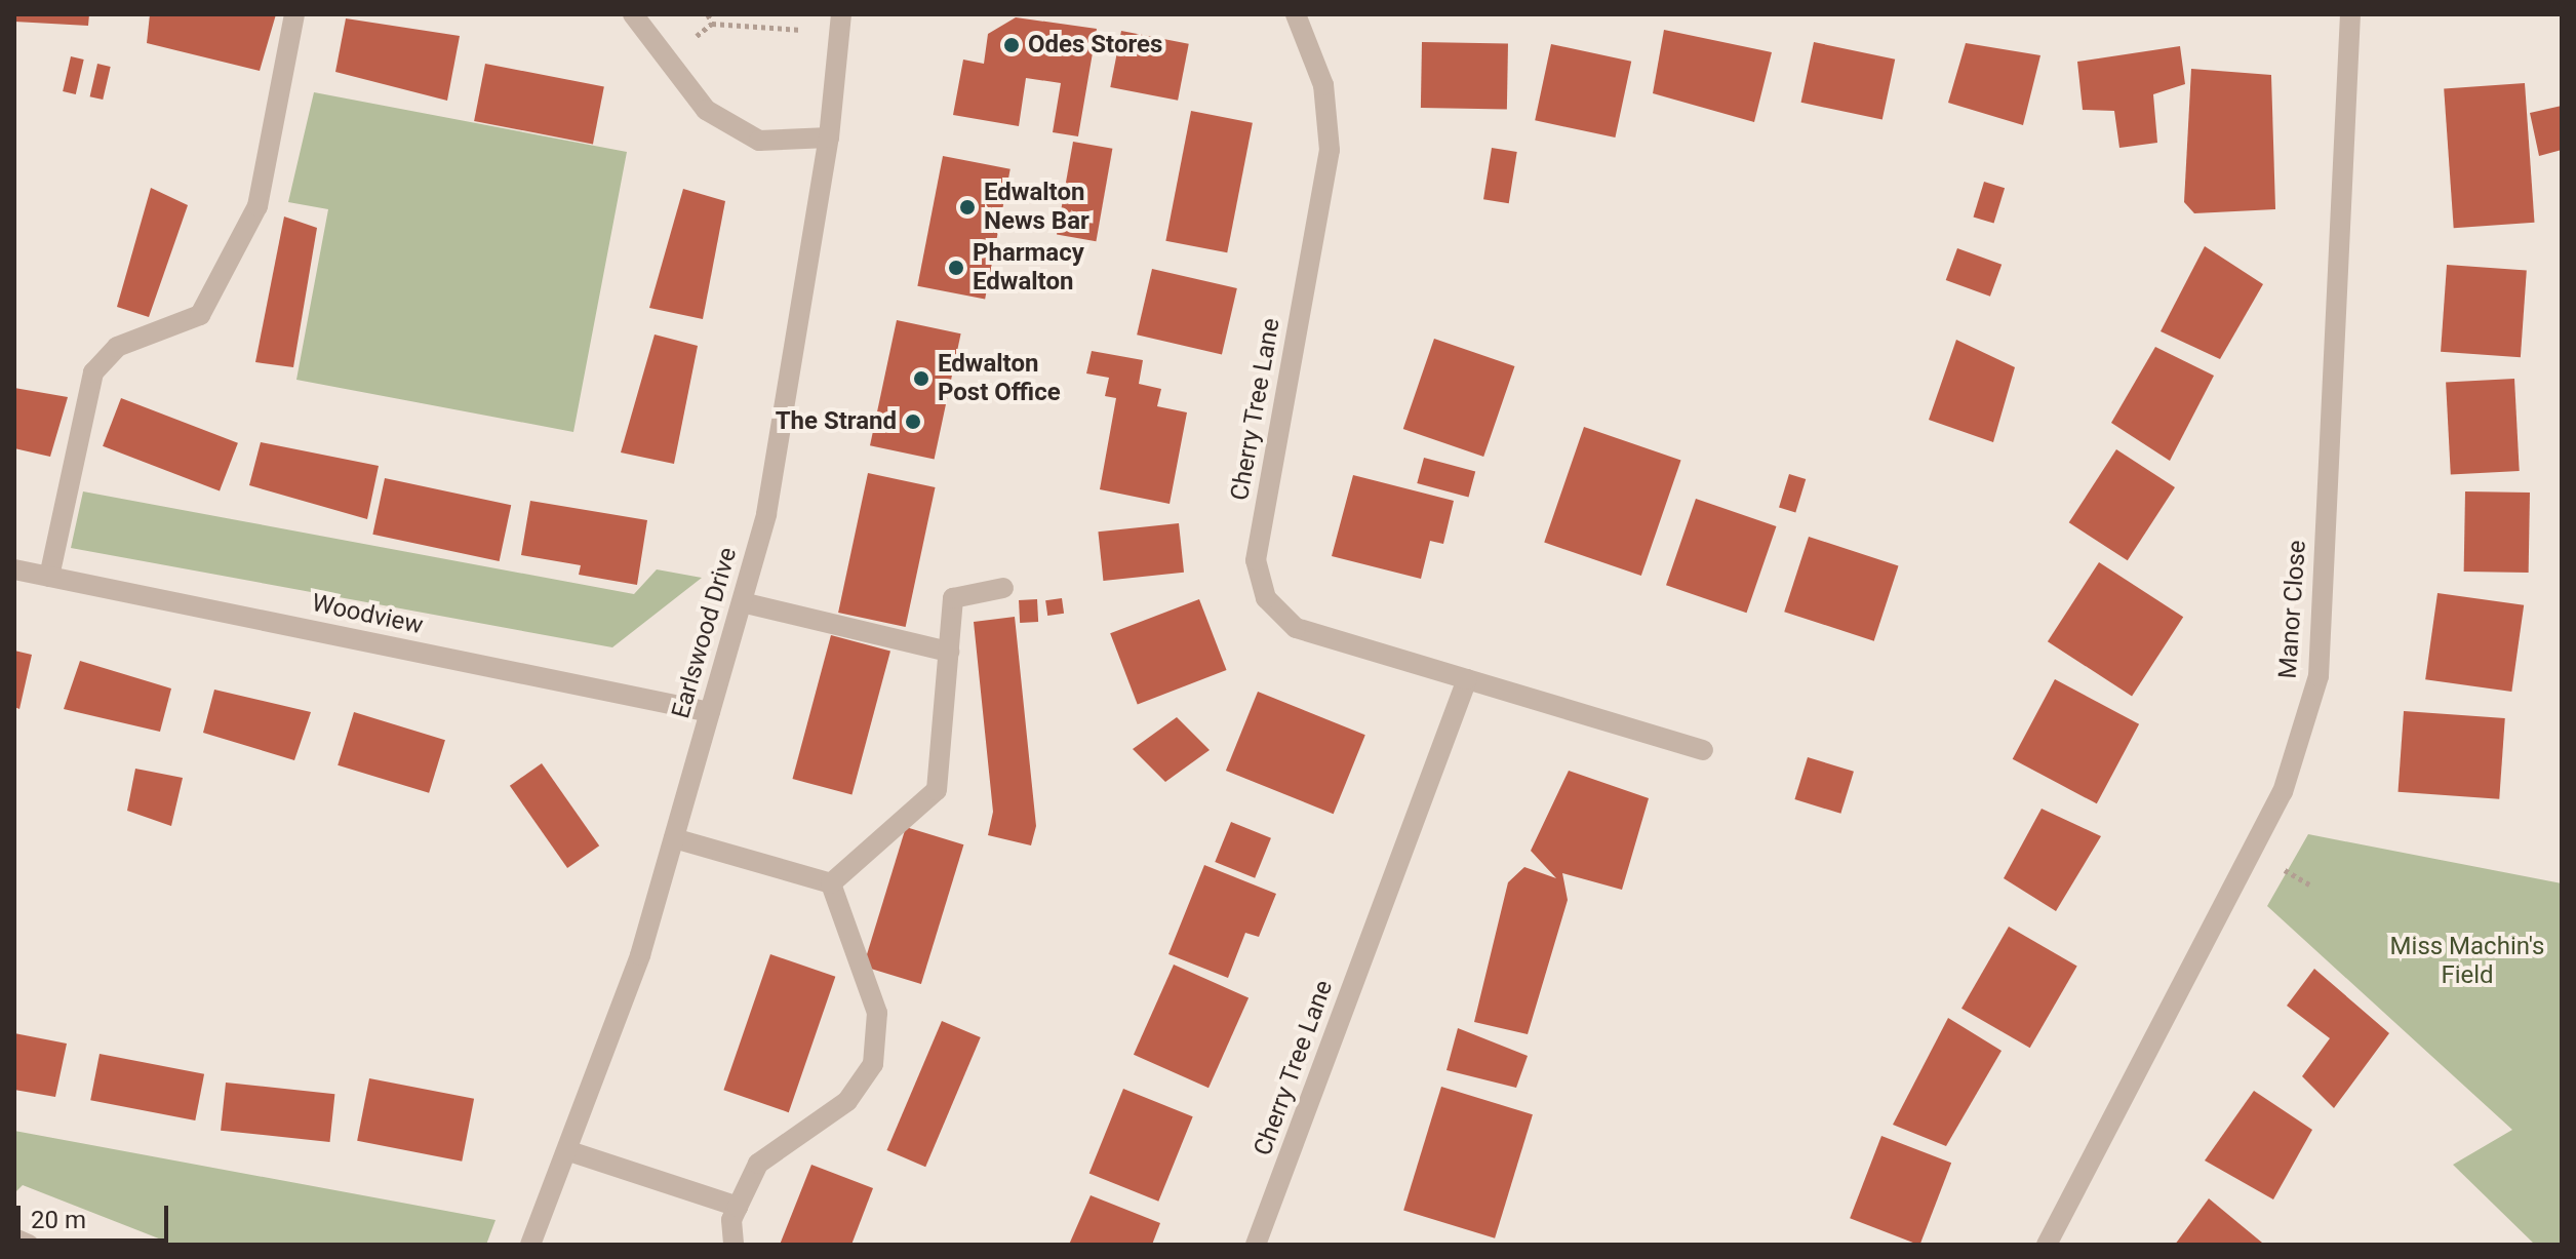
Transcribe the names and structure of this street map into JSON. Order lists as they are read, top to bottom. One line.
{"streets":{"street":["Cherry Tree Lane","Manor Close","Woodview","Earlswood Drive"]},"crossings":[["Woodview","Earlswood Drive"]],"parks":["Miss Machin's Field"],"places":["Odes Stores","Edwalton News Bar","Pharmacy Edwalton","Edwalton Post Office","The Strand"],"scale_bar":"20 m"}
